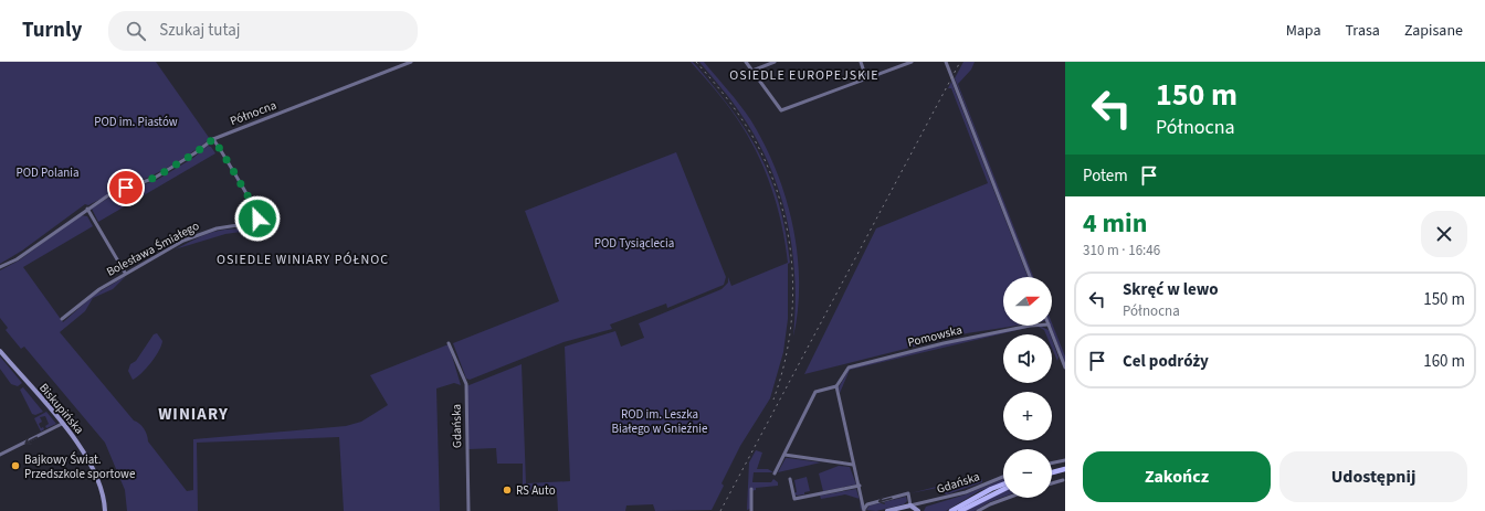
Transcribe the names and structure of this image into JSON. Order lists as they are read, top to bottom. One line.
{"streets":{"main road":["Gdańska"],"street":["Północna","Bolesława Śmiałego","Pomowska","Biskupińska"]},"crossings":[["Północna","Bolesława Śmiałego"]],"districts":["OSIEDLE EUROPEJSKIE","OSIEDLE WINIARY PÓŁNOC","WINIARY"],"parks":["POD im. Piastów","POD Polania","POD Tysiąclecia","ROD im. Leszka Białego w Gnieźnie"],"places":["Bajkowy Świat. Przedszkole sportowe","RS Auto"],"north":"right","page":{"header":"Turnly","search":"Szukaj tutaj","nav":["Mapa","Trasa","Zapisane"],"turn":["150 m","Północna"],"then":"Potem","heading":["4 min","310 m · 16:46"],"list":[{"name":"Skręć w lewo","note":"Północna","value":"150 m"},{"name":"Cel podróży","value":"160 m"}],"map_buttons":["+","−"],"buttons":["Zakończ","Udostępnij"]}}
